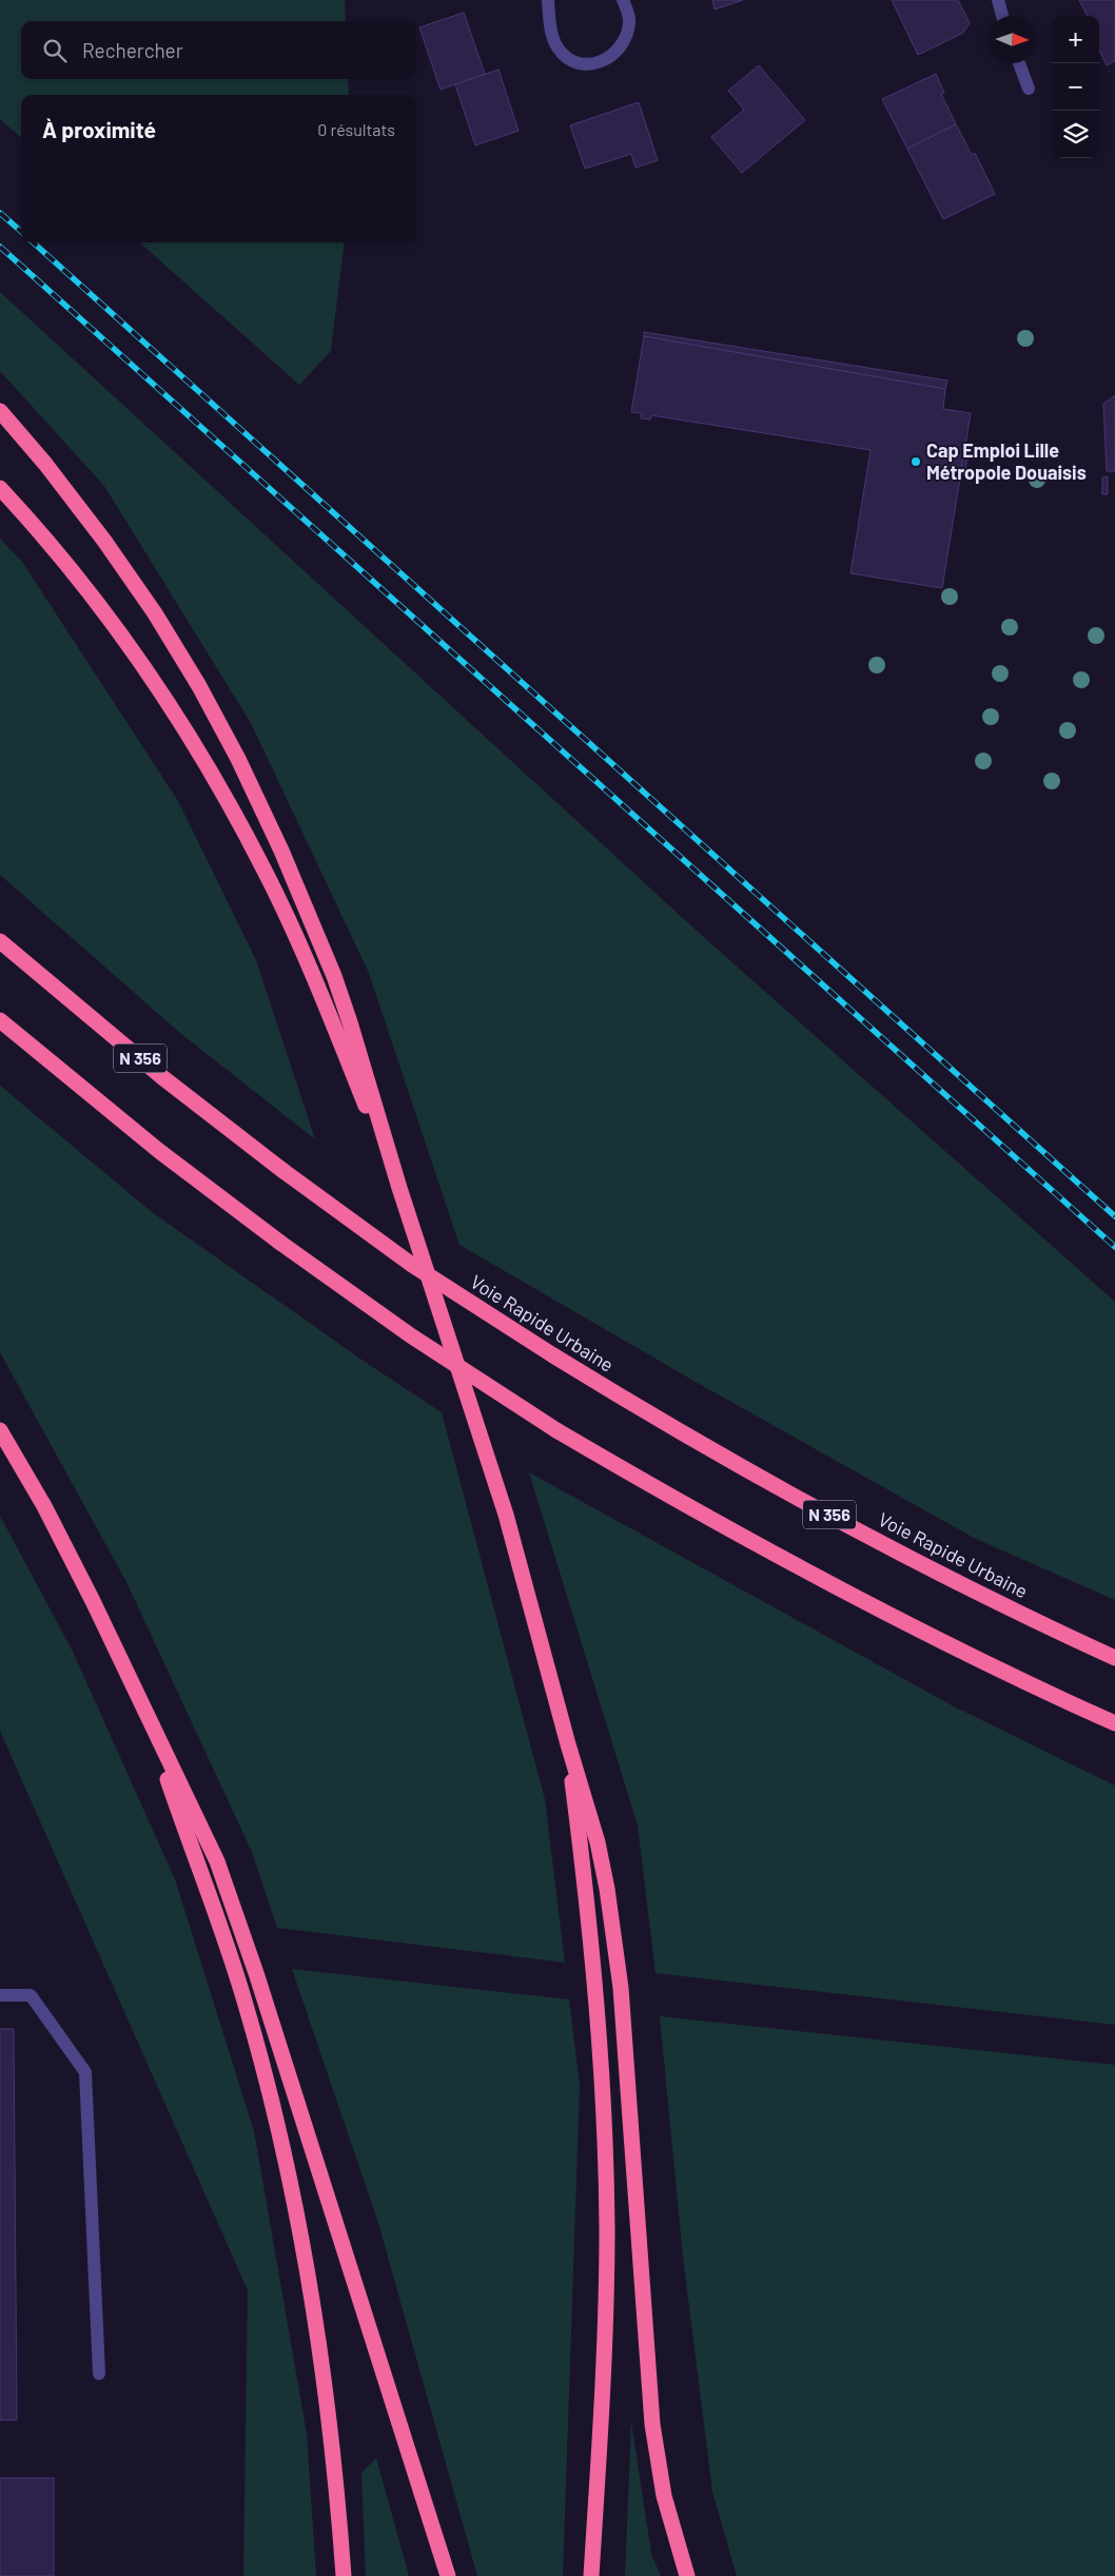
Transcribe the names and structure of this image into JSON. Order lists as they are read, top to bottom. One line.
{"streets":{"highway":["N 356","Voie Rapide Urbaine"]},"places":["Cap Emploi Lille Métropole Douaisis"],"north":"right","page":{"map_buttons":["+","−"],"search":"Rechercher","heading":["À proximité","0 résultats"]}}
